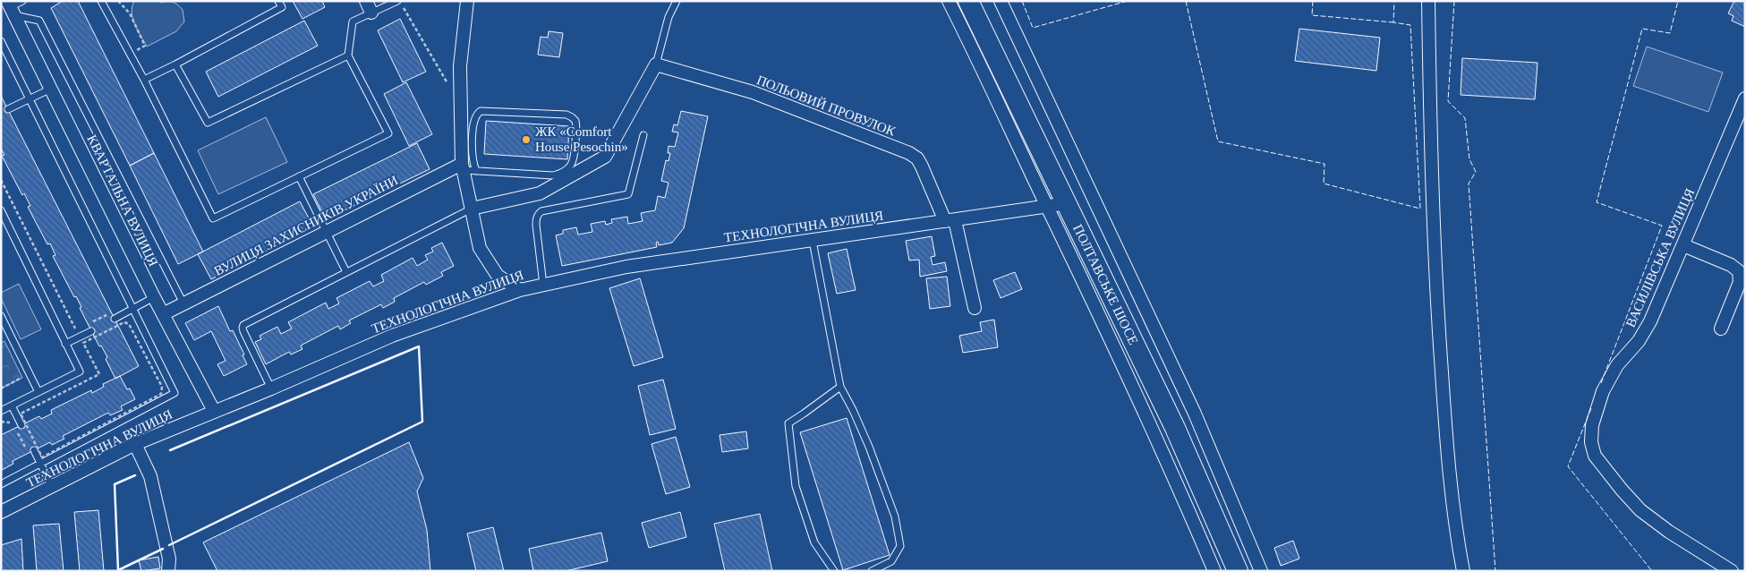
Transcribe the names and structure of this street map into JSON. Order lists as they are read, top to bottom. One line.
{"streets":{"highway":["ПОЛТАВСЬКЕ ШОСЕ"],"street":["ПОЛЬОВИЙ ПРОВУЛОК","КВАРТАЛЬНА ВУЛИЦЯ","ВУЛИЦЯ ЗАХИСНИКІВ УКРАЇНИ","ТЕХНОЛОГІЧНА ВУЛИЦЯ","ВАСИЛІВСЬКА ВУЛИЦЯ"]},"crossings":[["ПОЛЬОВИЙ ПРОВУЛОК","ТЕХНОЛОГІЧНА ВУЛИЦЯ"],["КВАРТАЛЬНА ВУЛИЦЯ","ВУЛИЦЯ ЗАХИСНИКІВ УКРАЇНИ"],["КВАРТАЛЬНА ВУЛИЦЯ","ТЕХНОЛОГІЧНА ВУЛИЦЯ"],["ТЕХНОЛОГІЧНА ВУЛИЦЯ","ПОЛТАВСЬКЕ ШОСЕ"]],"places":["ЖК «Comfort House Pesochin»"]}
